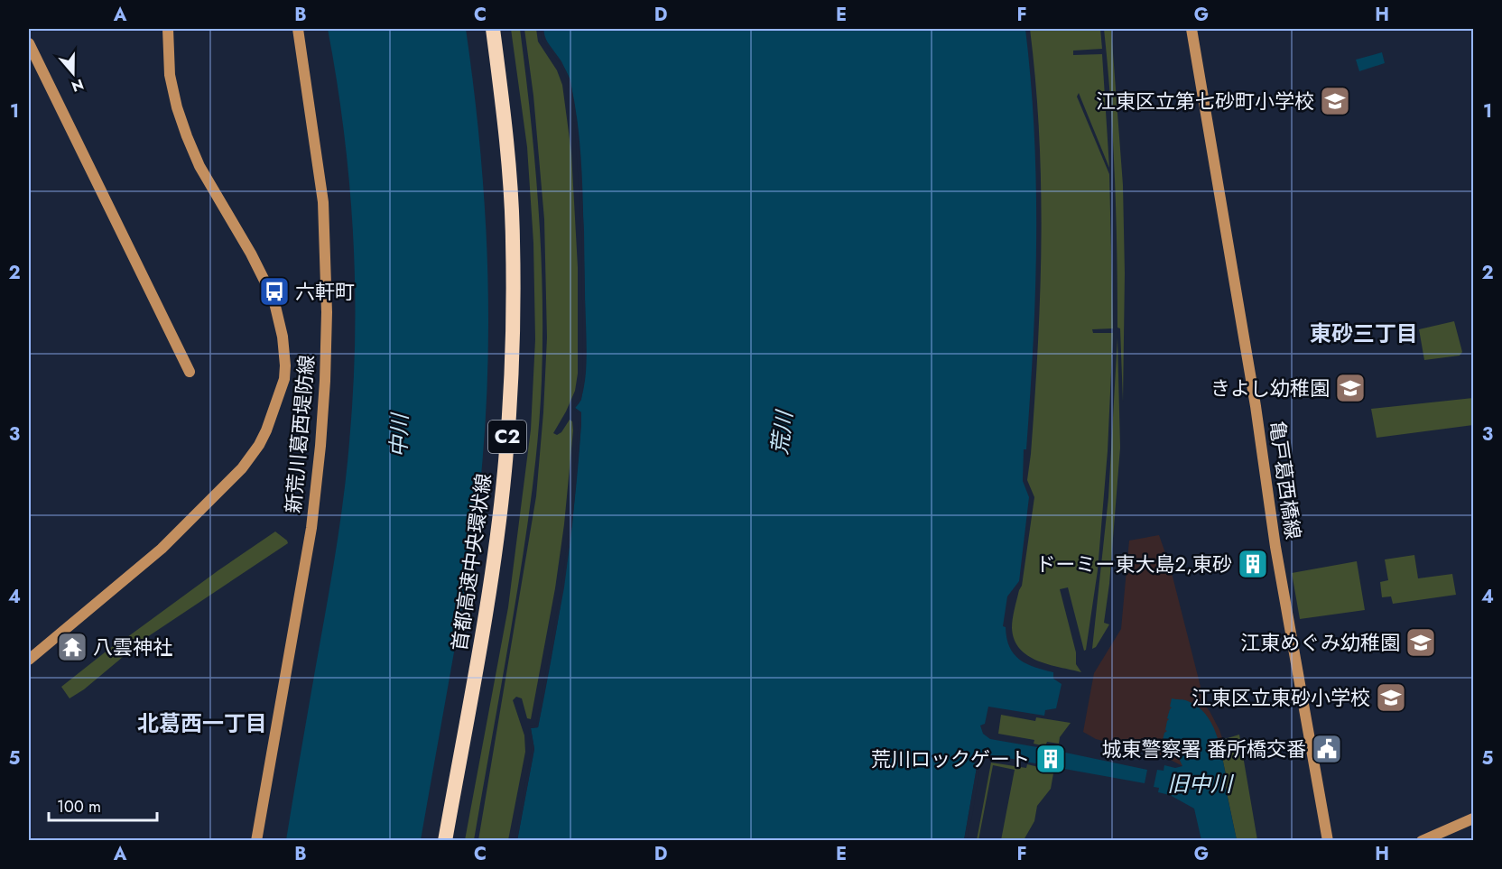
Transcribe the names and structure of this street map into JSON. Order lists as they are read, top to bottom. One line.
{"streets":{"highway":["C2","首都高速中央環状線"],"main road":["新荒川葛西堤防線","亀戸葛西橋線"]},"districts":["東砂三丁目","北葛西一丁目"],"water":["荒川","中川","旧中川"],"places":{"school or university":["江東区立第七砂町小学校","きよし幼稚園","江東めぐみ幼稚園","江東区立東砂小学校"],"bus stop":["六軒町"],"building":["ドーミー東大島２,東砂","荒川ロックゲート"],"temple":["八雲神社"],"public building":["城東警察署 番所橋交番"]},"scale_bar":"100 m","north":"bottom","grid":{"columns":["A","B","C","D","E","F","G","H"],"rows":["1","2","3","4","5"]}}
